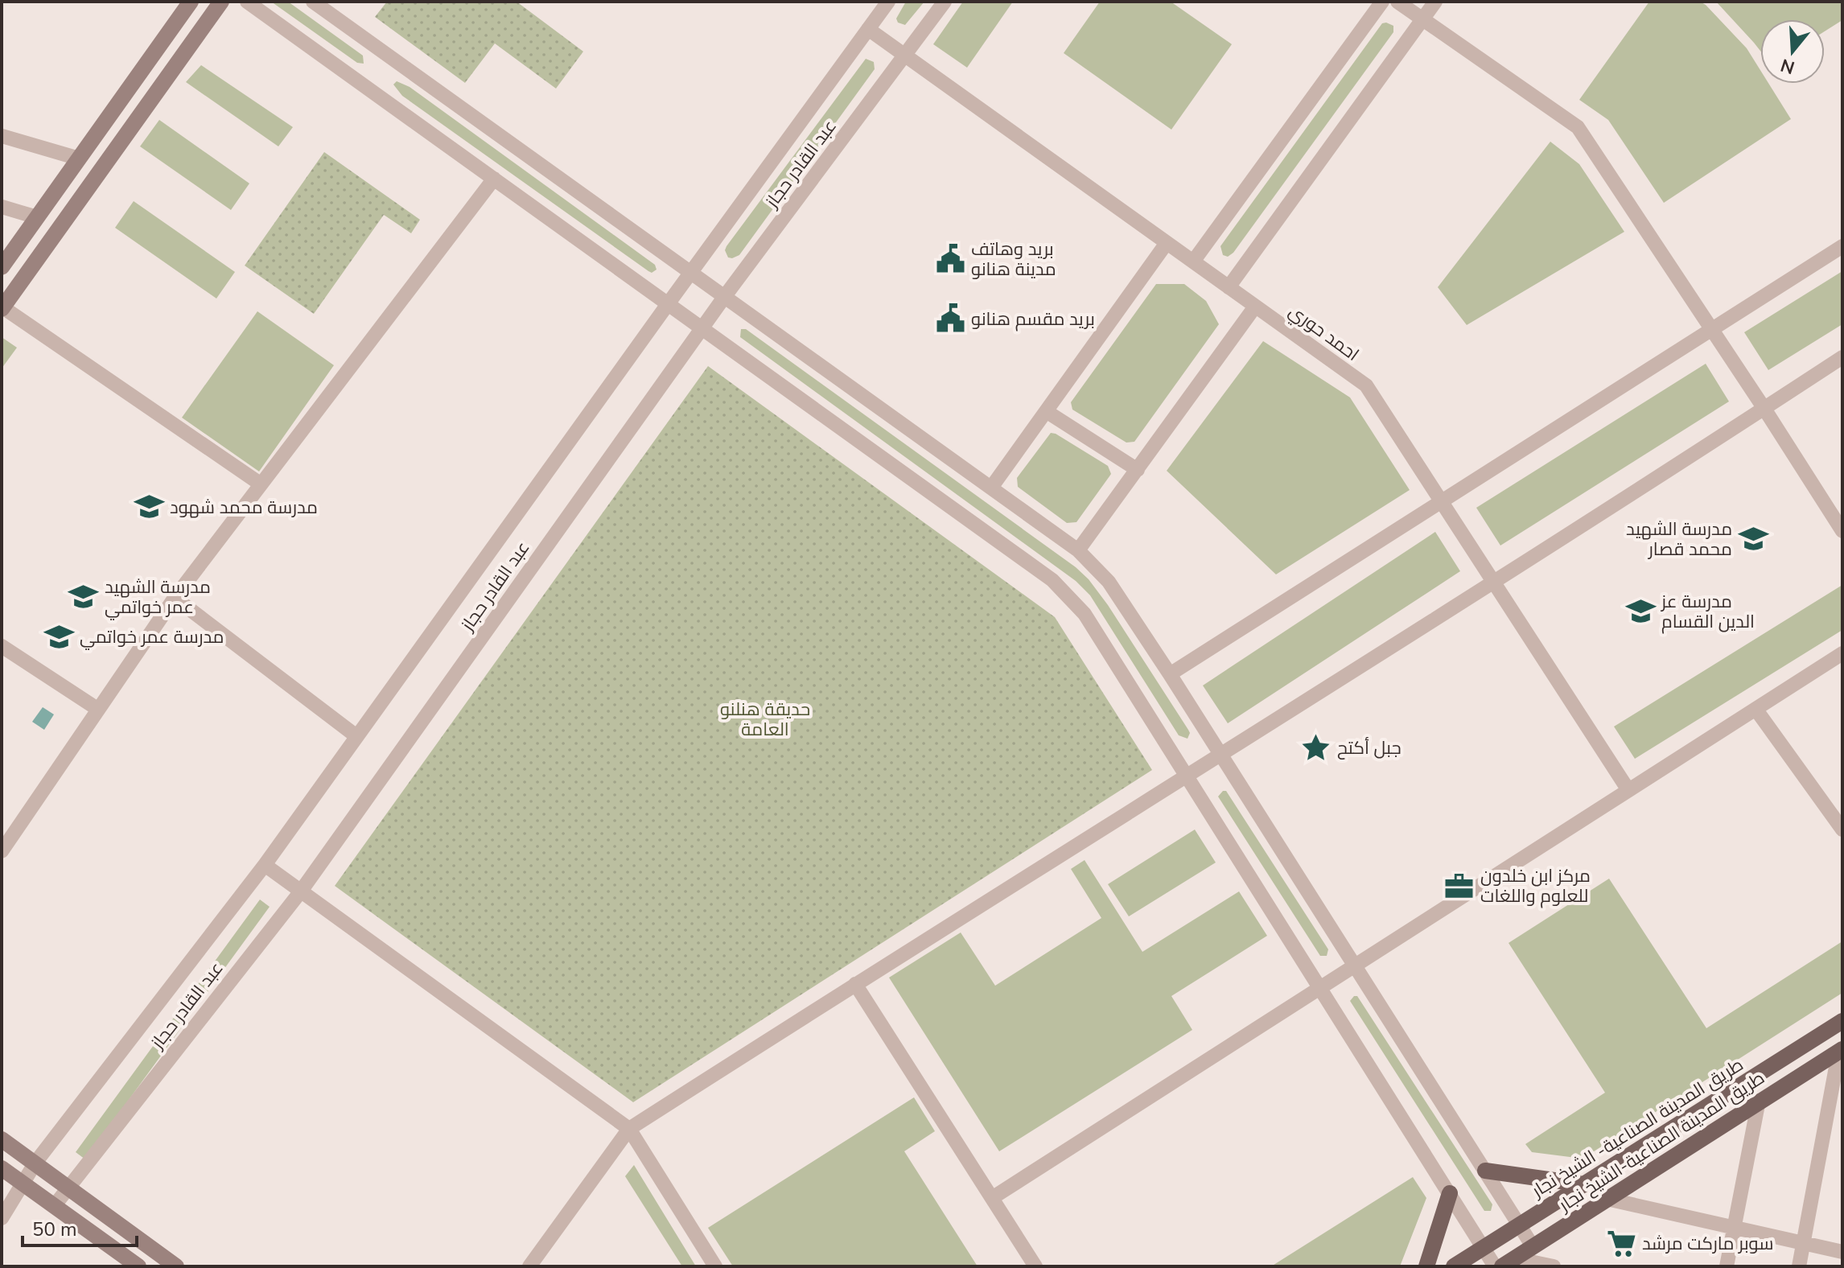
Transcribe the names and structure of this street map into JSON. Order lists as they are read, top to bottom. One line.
{"streets":{"main road":["طريق المدينة الصناعية- الشيخ نجار","طريق المدينة الصناعية-الشيخ نجار"],"street":["عبد القادر حجاز","احمد حوري"]},"crossings":[["عبد القادر حجاز","احمد حوري"]],"parks":["حديقة هنلنو العامة"],"places":{"public building":["بريد وهاتف مدينة هنانو","بريد مقسم هنانو"],"school or university":["مدرسة محمد شهود","مدرسة الشهيد محمد قصار","مدرسة الشهيد عمر خواتمي","مدرسة عز الدين القسام","مدرسة عمر خواتمي"],"place":["جبل أكتح"],"office":["مركز ابن خلدون للعلوم واللغات"],"supermarket":["سوبر ماركت مرشد"]},"scale_bar":"50 m","north":"bottom"}
